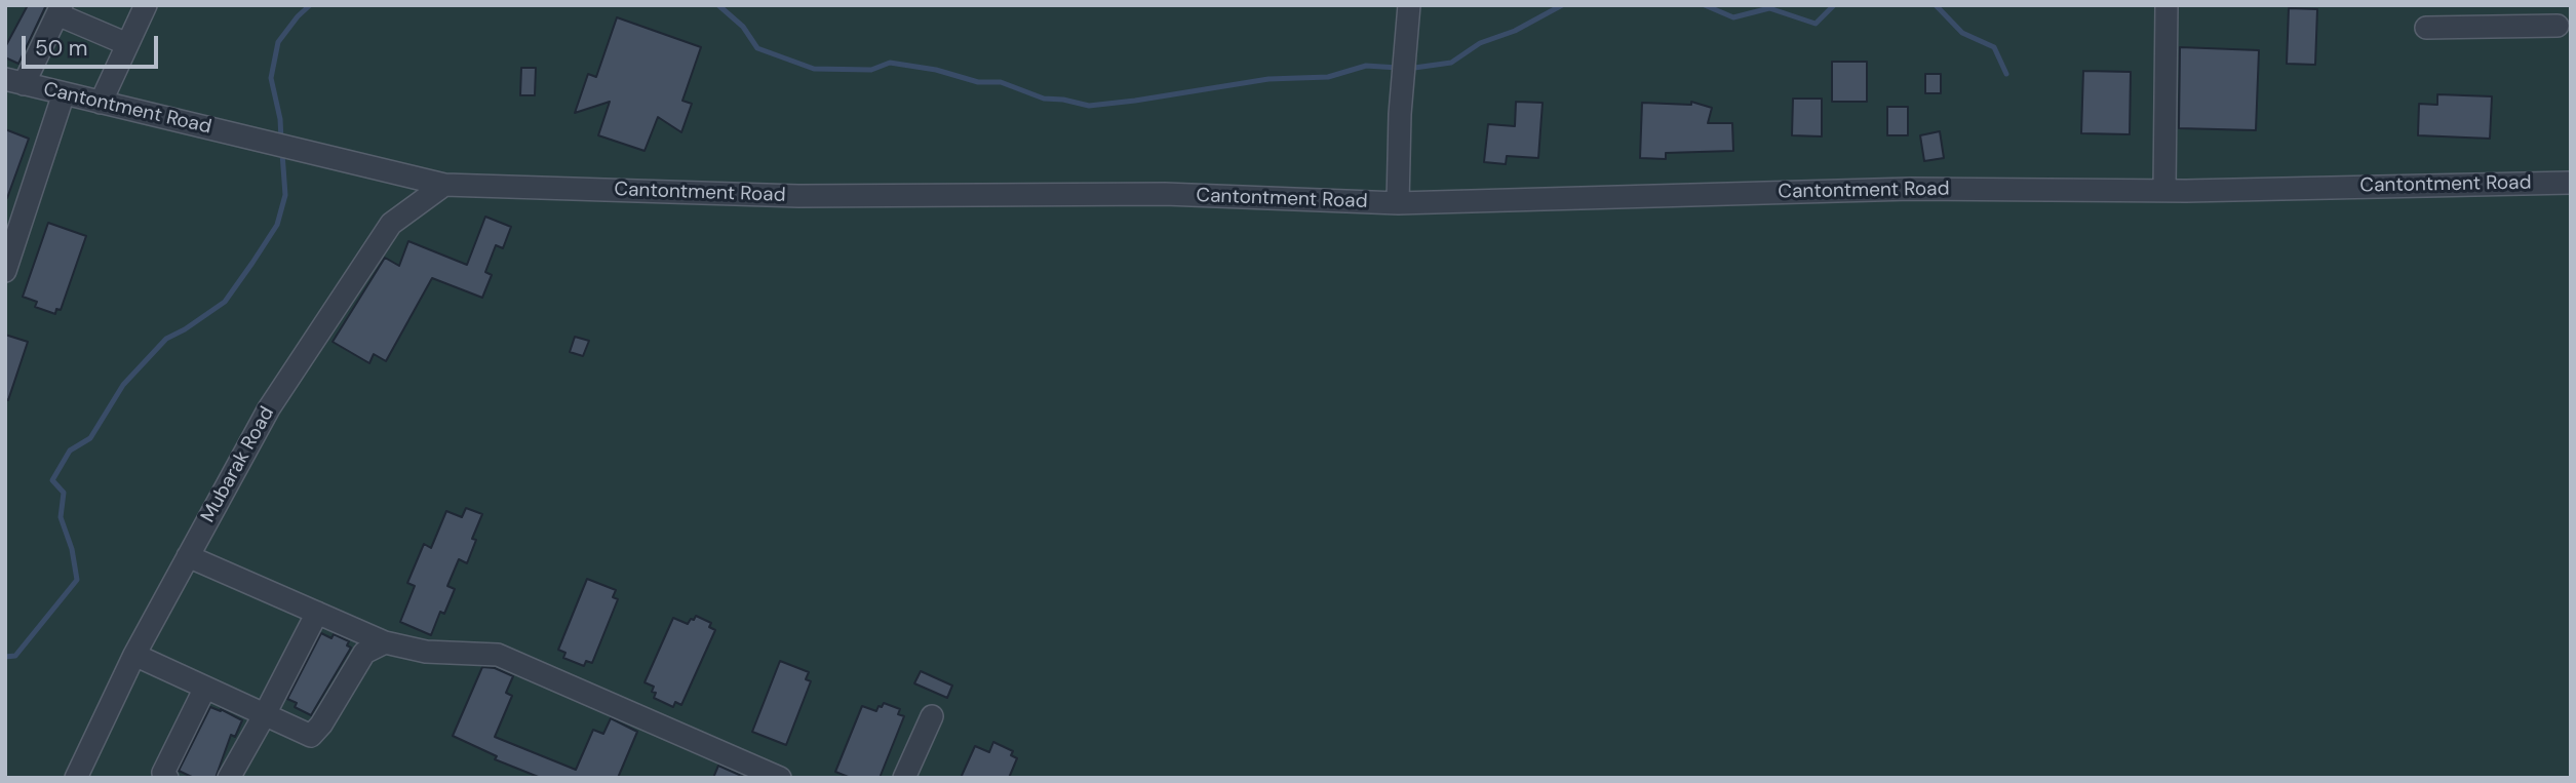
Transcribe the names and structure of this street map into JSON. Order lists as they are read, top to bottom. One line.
{"streets":{"street":["Cantontment Road","Mubarak Road"]},"crossings":[["Cantontment Road","Mubarak Road"]],"scale_bar":"50 m"}
